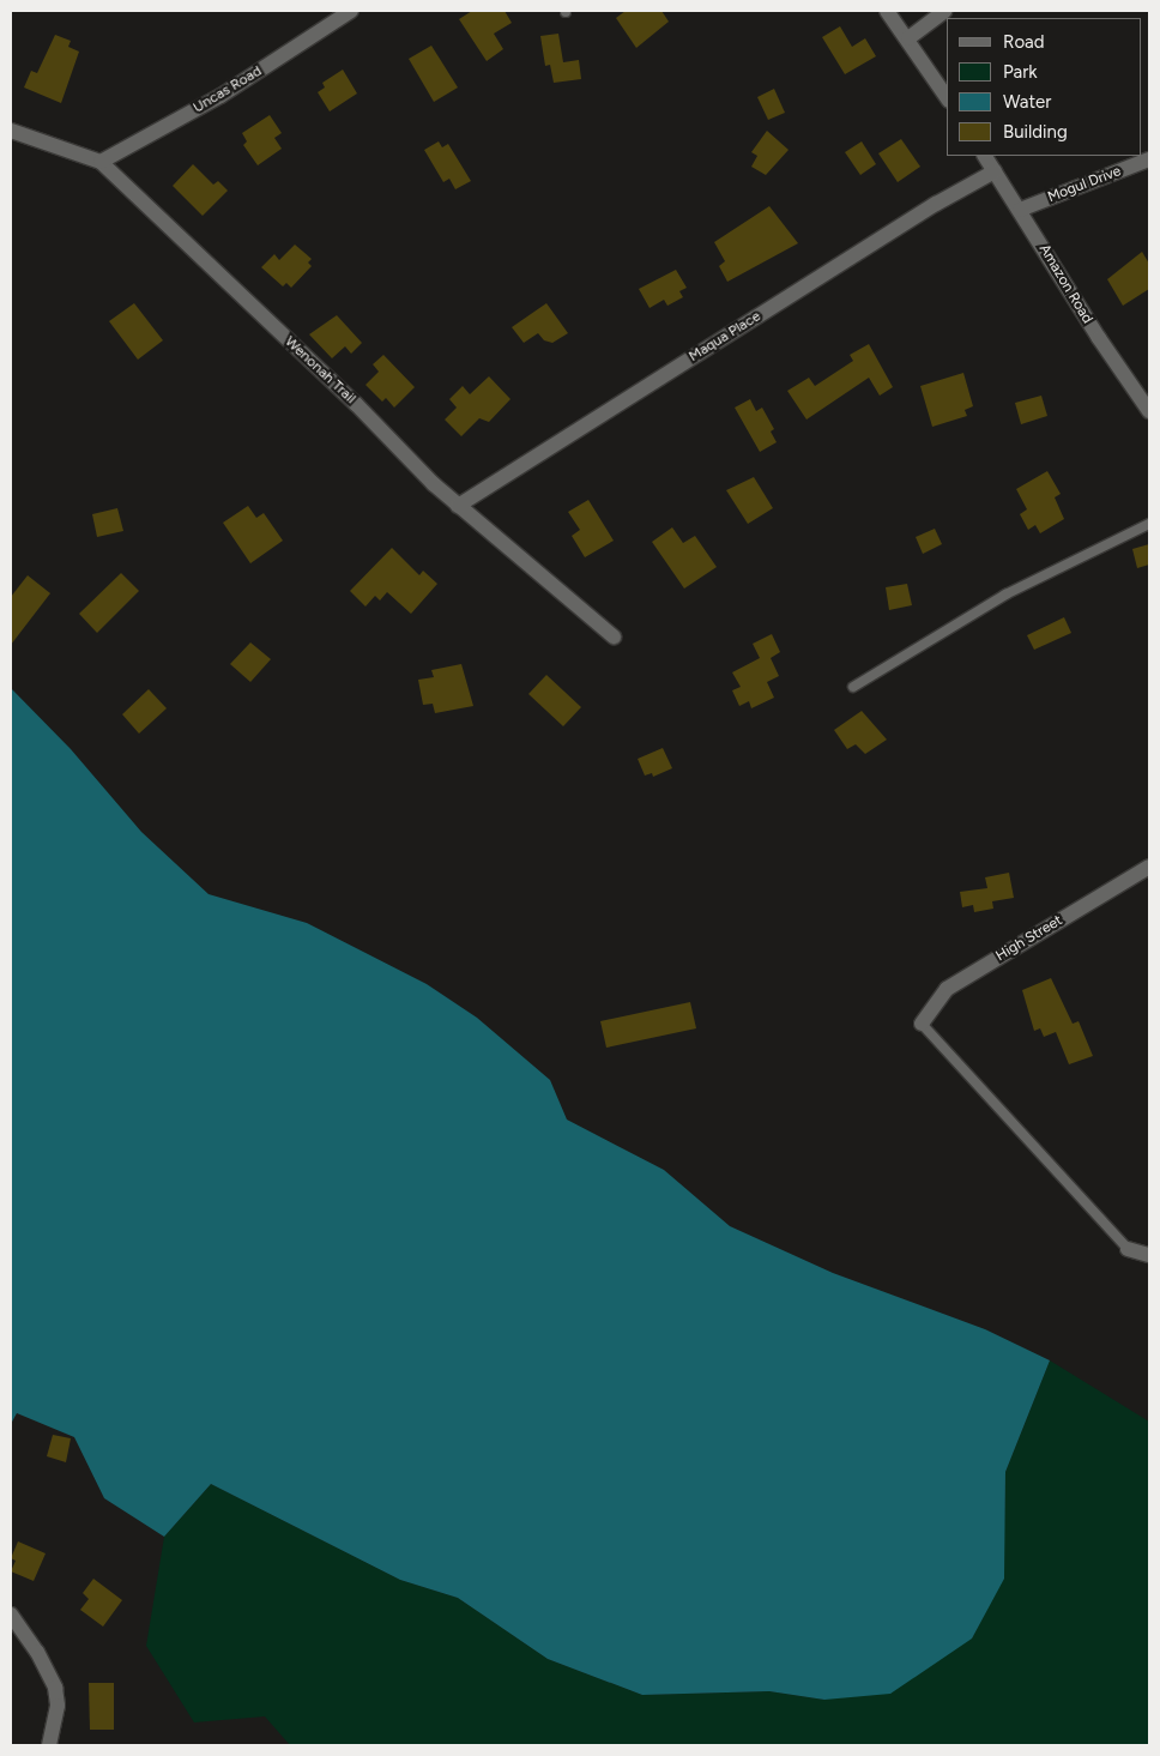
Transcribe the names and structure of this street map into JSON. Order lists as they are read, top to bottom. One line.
{"streets":{"street":["Uncas Road","Mogul Drive","Amazon Road","Maqua Place","Wenonah Trail","High Street"]},"crossings":[["Uncas Road","Wenonah Trail"],["Mogul Drive","Amazon Road"],["Amazon Road","Maqua Place"],["Maqua Place","Wenonah Trail"]],"legend":["Road","Park","Water","Building"]}
